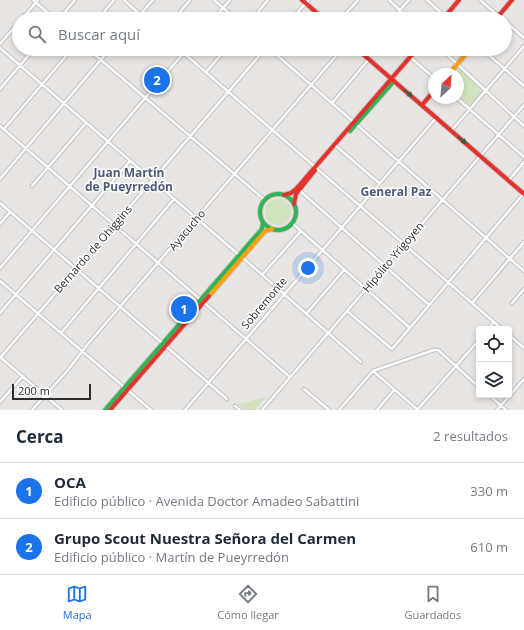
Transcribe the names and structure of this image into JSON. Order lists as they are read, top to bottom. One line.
{"streets":{"street":["Ayacucho","Bernardo de Ohiggins","Hipólito Yrigoyen","Sobremonte"]},"districts":["Juan Martín de Pueyrredón","General Paz"],"scale_bar":"200 m","north":"top right","page":{"search":"Buscar aquí","pins":["2","1"],"scale":"200 m","heading":["Cerca","2 resultados"],"list":[{"mark":"1","name":"OCA","note":"Edificio público · Avenida Doctor Amadeo Sabattini","value":"330 m"},{"mark":"2","name":"Grupo Scout Nuestra Señora del Carmen","note":"Edificio público · Martín de Pueyrredón","value":"610 m"}],"nav":["Mapa","Cómo llegar","Guardados"]}}
